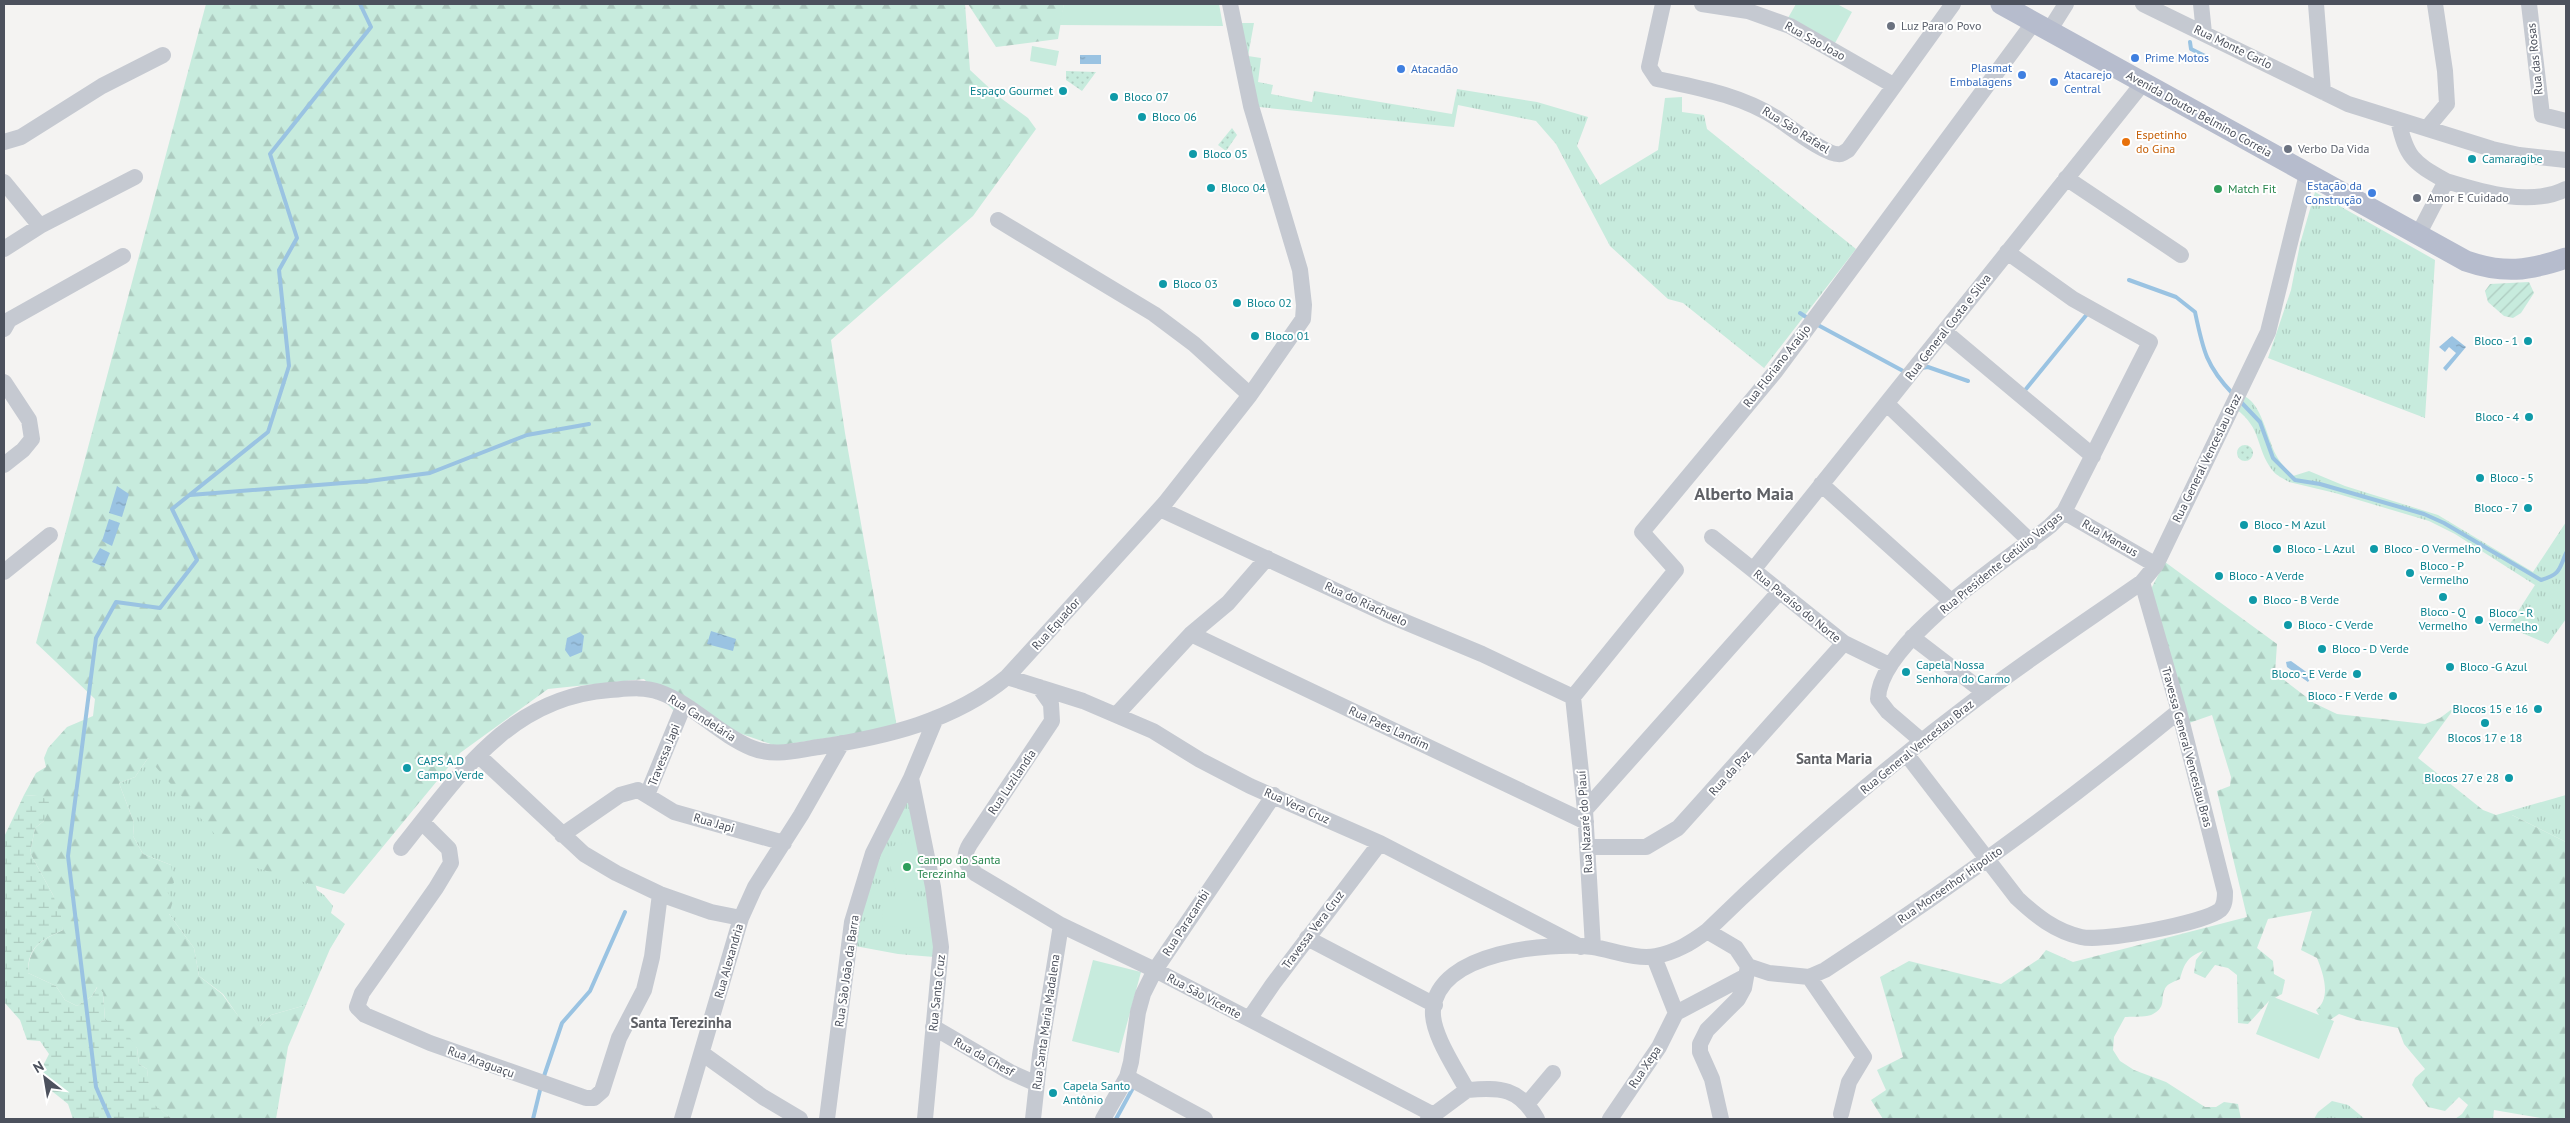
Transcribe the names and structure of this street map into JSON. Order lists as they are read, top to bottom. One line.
{"streets":{"main road":["Avenida Doutor Belmino Correia"],"street":["Rua Sao Joao","Rua Monte Carlo","Rua das Rosas","Rua São Rafael","Rua General Costa e Silva","Rua Floriano Araújo","Rua General Venceslau Braz","Rua Manaus","Rua Presidente Getúlio Vargas","Rua do Riachuelo","Rua Paraíso do Norte","Rua Equador","Rua Candelária","Rua Paes Landim","Travessa General Venceslau Bras","Travessa Japi","Rua da Paz","Rua Luzilandia","Rua Vera Cruz","Rua Nazaré do Piauí","Rua Japi","Rua Monsenhor Hipolito","Rua Paracambi","Travessa Vera Cruz","Rua Alexandria","Rua São João da Barra","Rua Santa Cruz","Rua São Vicente","Rua Santa Maria Madalena","Rua da Chesf","Rua Araguaçu","Rua Xepa"]},"crossings":[["Rua Sao Joao","Rua São Rafael"],["Avenida Doutor Belmino Correia","Rua General Costa e Silva"],["Avenida Doutor Belmino Correia","Rua Floriano Araújo"],["Avenida Doutor Belmino Correia","Rua General Venceslau Braz"],["Rua General Costa e Silva","Rua Presidente Getúlio Vargas"],["Rua General Costa e Silva","Rua Paraíso do Norte"],["Rua Floriano Araújo","Rua do Riachuelo"],["Rua Floriano Araújo","Rua Nazaré do Piauí"],["Rua General Venceslau Braz","Rua Manaus"],["Rua General Venceslau Braz","Travessa General Venceslau Bras"],["Rua General Venceslau Braz","Rua Vera Cruz"],["Rua General Venceslau Braz","Rua Nazaré do Piauí"],["Rua Manaus","Rua Presidente Getúlio Vargas"],["Rua Presidente Getúlio Vargas","Rua Paraíso do Norte"],["Rua do Riachuelo","Rua Equador"],["Rua do Riachuelo","Rua Nazaré do Piauí"],["Rua Paraíso do Norte","Rua da Paz"],["Rua Equador","Rua Candelária"],["Rua Equador","Rua Vera Cruz"],["Rua Equador","Rua São João da Barra"],["Rua Candelária","Travessa Japi"],["Rua Candelária","Rua Alexandria"],["Rua Candelária","Rua São João da Barra"],["Rua Candelária","Rua Araguaçu"],["Rua Paes Landim","Rua Nazaré do Piauí"],["Travessa General Venceslau Bras","Rua Monsenhor Hipolito"],["Travessa Japi","Rua Japi"],["Travessa Japi","Rua Alexandria"],["Rua da Paz","Rua Nazaré do Piauí"],["Rua Luzilandia","Rua Vera Cruz"],["Rua Luzilandia","Rua São Vicente"],["Rua Vera Cruz","Rua Nazaré do Piauí"],["Rua Vera Cruz","Rua Paracambi"],["Rua Vera Cruz","Travessa Vera Cruz"],["Rua Japi","Rua Alexandria"],["Rua Paracambi","Rua São Vicente"],["Travessa Vera Cruz","Rua São Vicente"],["Rua Alexandria","Rua Araguaçu"],["Rua São João da Barra","Rua Santa Cruz"],["Rua Santa Cruz","Rua da Chesf"],["Rua São Vicente","Rua Santa Maria Madalena"],["Rua Santa Maria Madalena","Rua da Chesf"]],"districts":["Alberto Maia","Santa Maria","Santa Terezinha"],"places":["Luz Para o Povo","Prime Motos","Atacadão","Plasmat Embalagens","Atacarejo Central","Espaço Gourmet","Bloco 07","Bloco 06","Espetinho do Gina","Verbo Da Vida","Bloco 05","Camaragibe","Bloco 04","Match Fit","Estação da Construção","Amor E Cuidado","Bloco 03","Bloco 02","Bloco 01","Bloco - 1","Bloco - 4","Bloco - 5","Bloco - 7","Bloco - M Azul","Bloco - L Azul","Bloco - O Vermelho","Bloco - P Vermelho","Bloco - A Verde","Bloco - Q Vermelho","Bloco - B Verde","Bloco - R Vermelho","Bloco - C Verde","Bloco - D Verde","Bloco -G Azul","Capela Nossa Senhora do Carmo","Bloco - E Verde","Bloco - F Verde","Blocos 15 e 16","Blocos 17 e 18","CAPS A.D Campo Verde","Blocos 27 e 28","Campo do Santa Terezinha","Capela Santo Antônio"],"north":"top left"}
